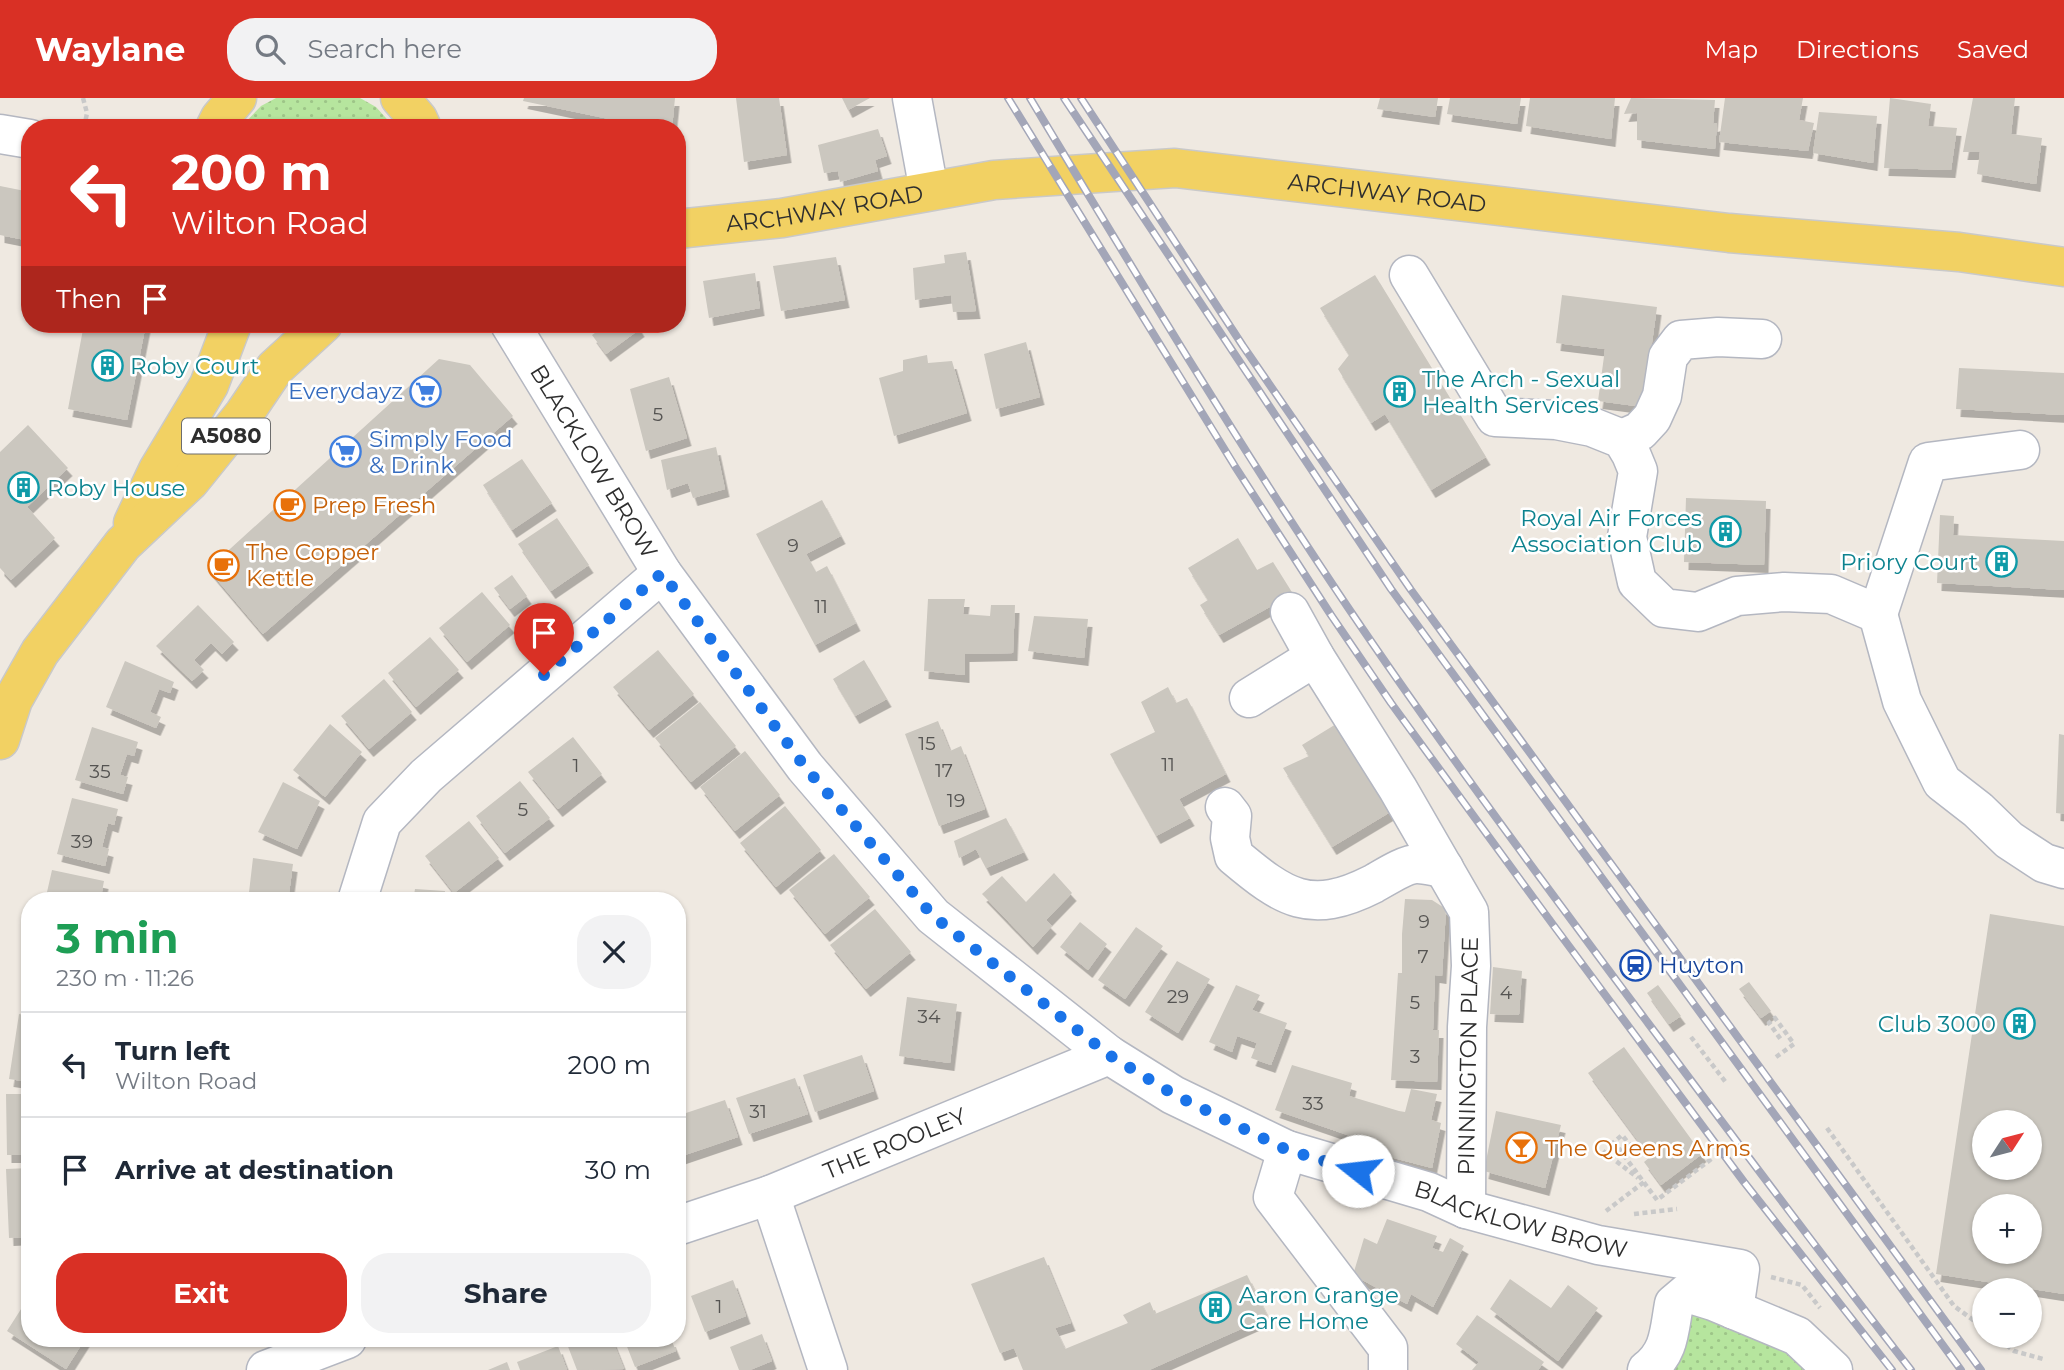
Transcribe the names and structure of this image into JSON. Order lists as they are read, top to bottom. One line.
{"streets":{"main road":["ARCHWAY ROAD","A5080"],"street":["BLACKLOW BROW","PINNINGTON PLACE","THE ROOLEY"]},"crossings":[["BLACKLOW BROW","PINNINGTON PLACE"],["BLACKLOW BROW","THE ROOLEY"]],"places":{"building":["Roby Court","The Arch - Sexual Health Services","Roby House","Royal Air Forces Association Club","Priory Court","Club 3000","Aaron Grange Care Home"],"supermarket":["Everydayz","Simply Food & Drink"],"cafe":["Prep Fresh","The Copper Kettle"],"station":["Huyton"],"bar":["The Queens Arms"]},"house_numbers":["5","9","11","15","11","1","17","35","19","5","39","9","7","4","29","5","34","3","33","31","1"],"north":"top right","page":{"header":"Waylane","search":"Search here","nav":["Map","Directions","Saved"],"turn":["200 m","Wilton Road"],"then":"Then","heading":["3 min","230 m · 11:26"],"list":[{"name":"Turn left","note":"Wilton Road","value":"200 m"},{"name":"Arrive at destination","value":"30 m"}],"map_buttons":["+","−"],"buttons":["Exit","Share"]}}
